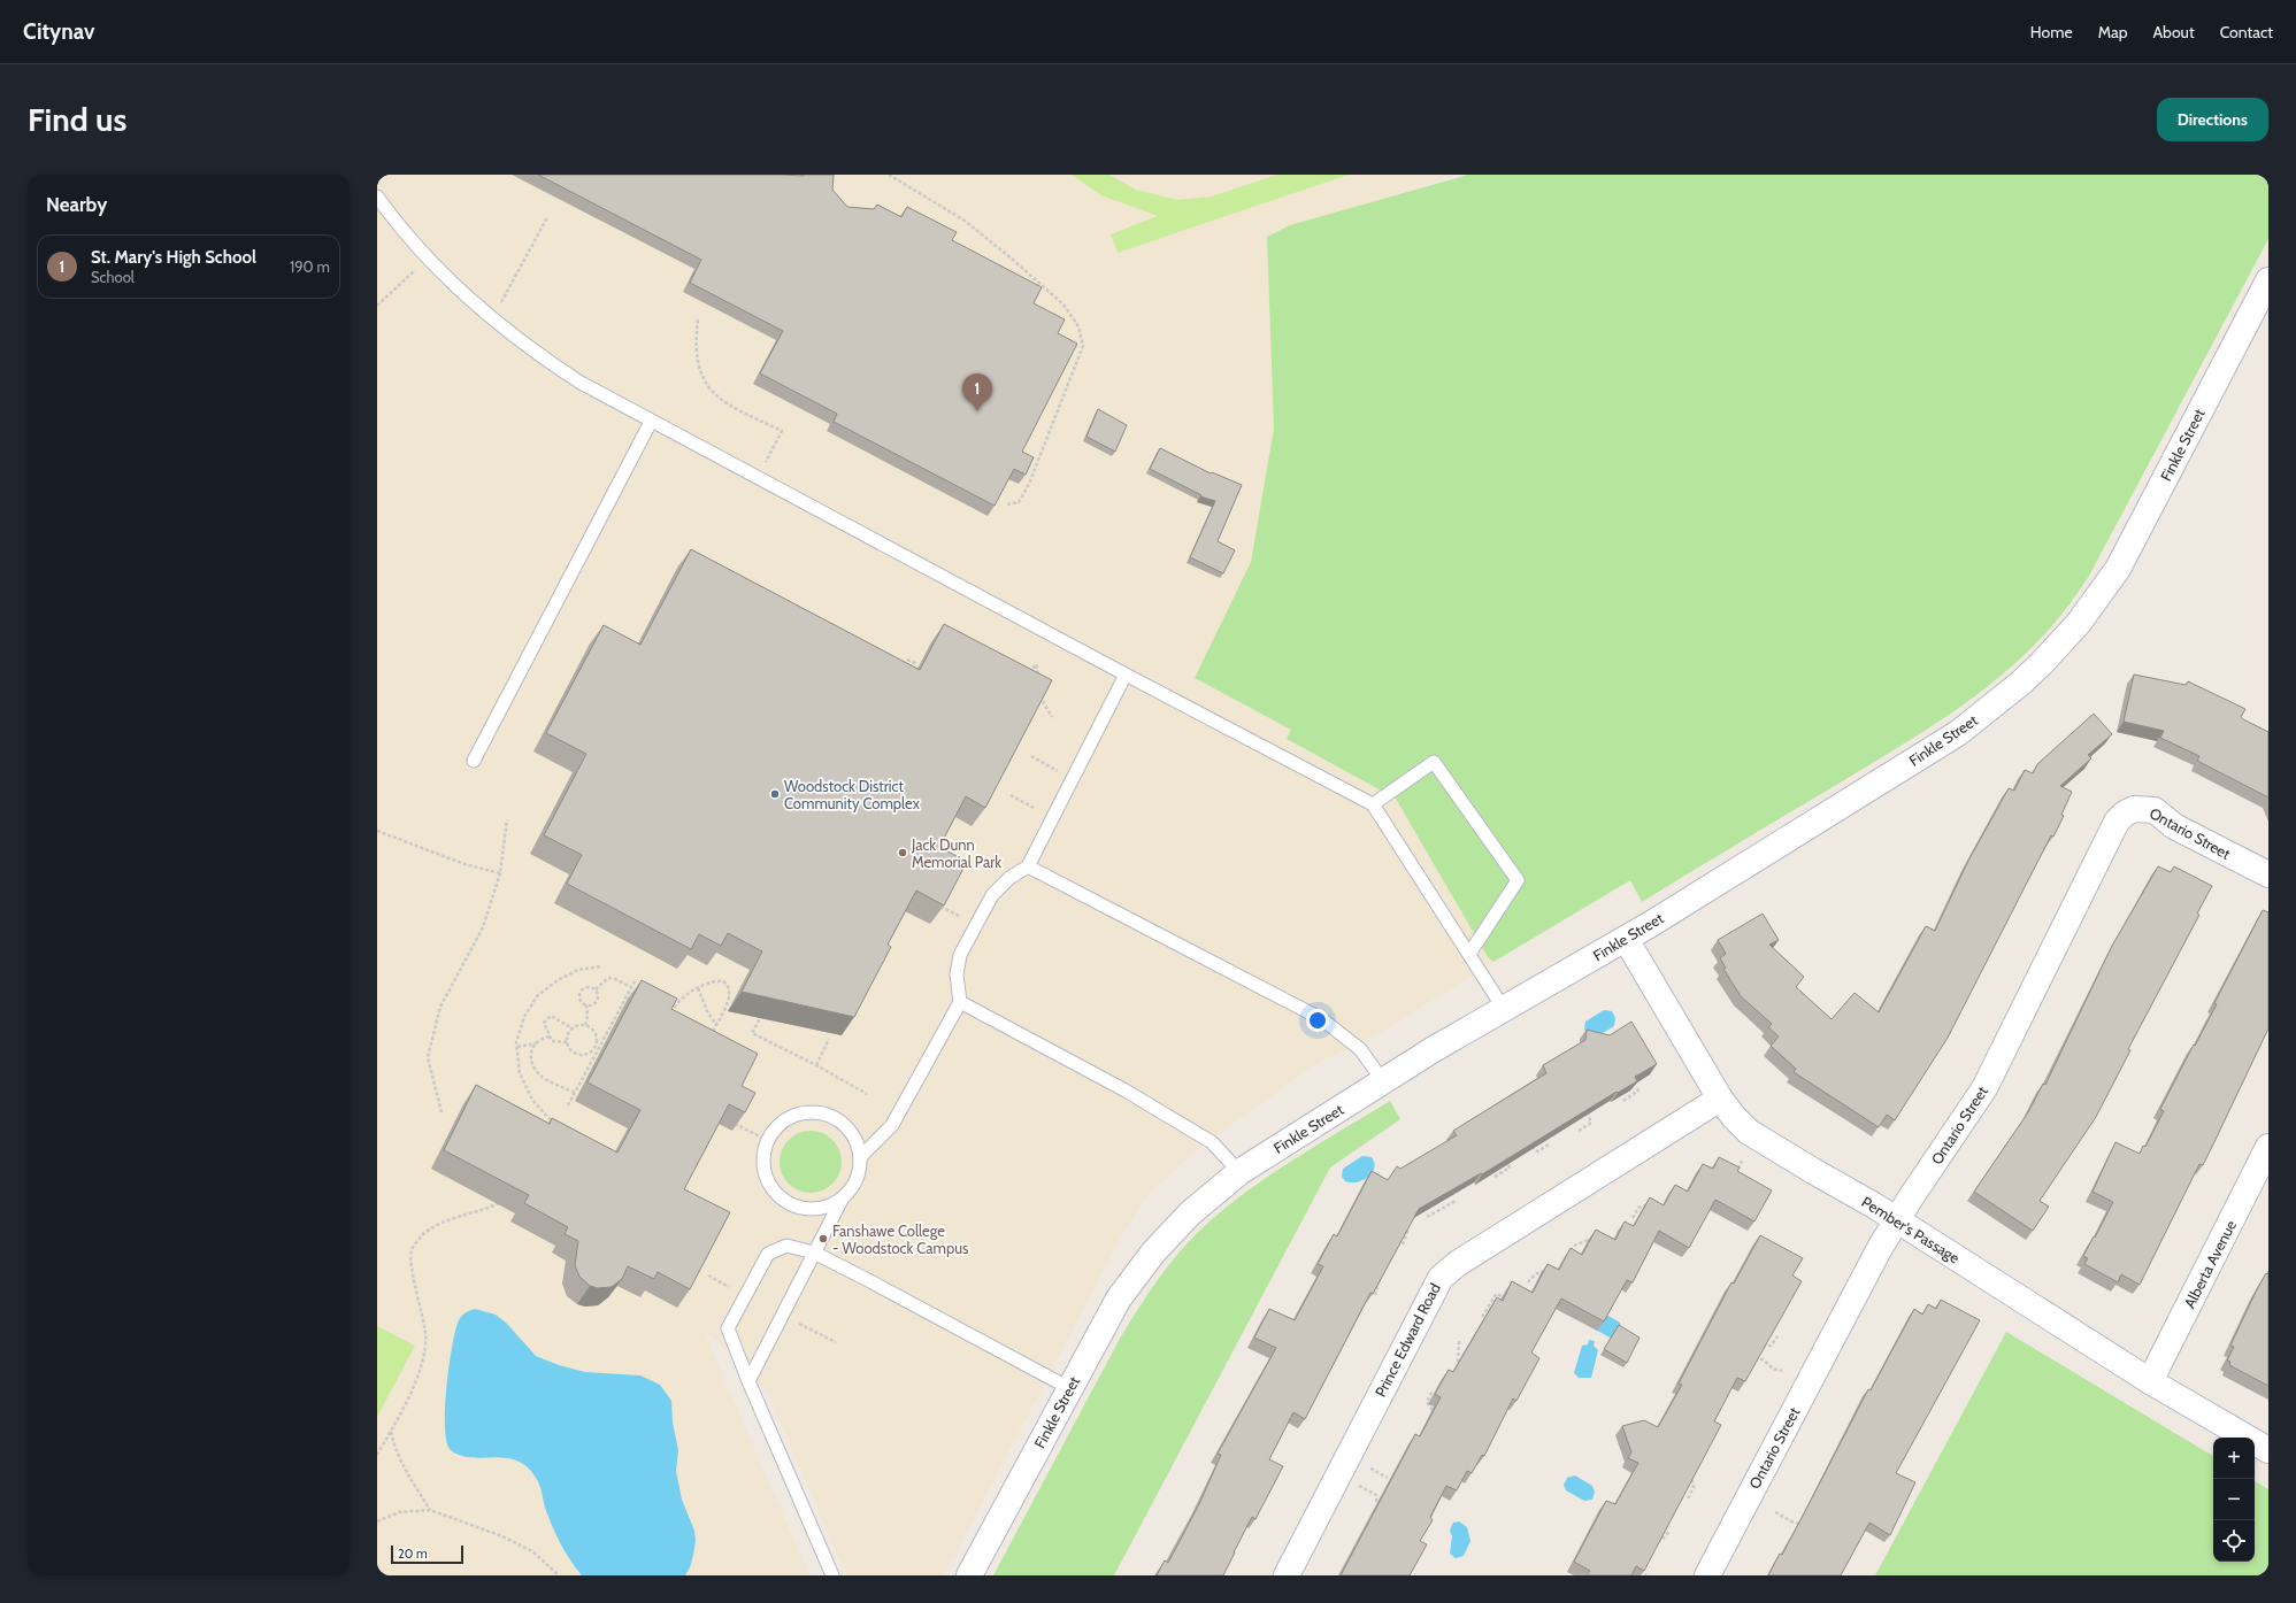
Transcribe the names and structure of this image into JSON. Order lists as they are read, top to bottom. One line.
{"streets":{"street":["Finkle Street","Ontario Street","Pember's Passage","Alberta Avenue","Prince Edward Road"]},"crossings":[["Finkle Street","Pember's Passage"],["Ontario Street","Pember's Passage"],["Pember's Passage","Alberta Avenue"],["Pember's Passage","Prince Edward Road"]],"places":["Woodstock District Community Complex","Jack Dunn Memorial Park","Fanshawe College - Woodstock Campus"],"scale_bar":"20 m","page":{"header":"Citynav","nav":["Home","Map","About","Contact"],"buttons":"Directions","title":"Find us","heading":"Nearby","list":[{"mark":"1","name":"St. Mary's High School","note":"School","value":"190 m"}],"pins":"1","map_buttons":["+","−"],"scale":"20 m"}}
